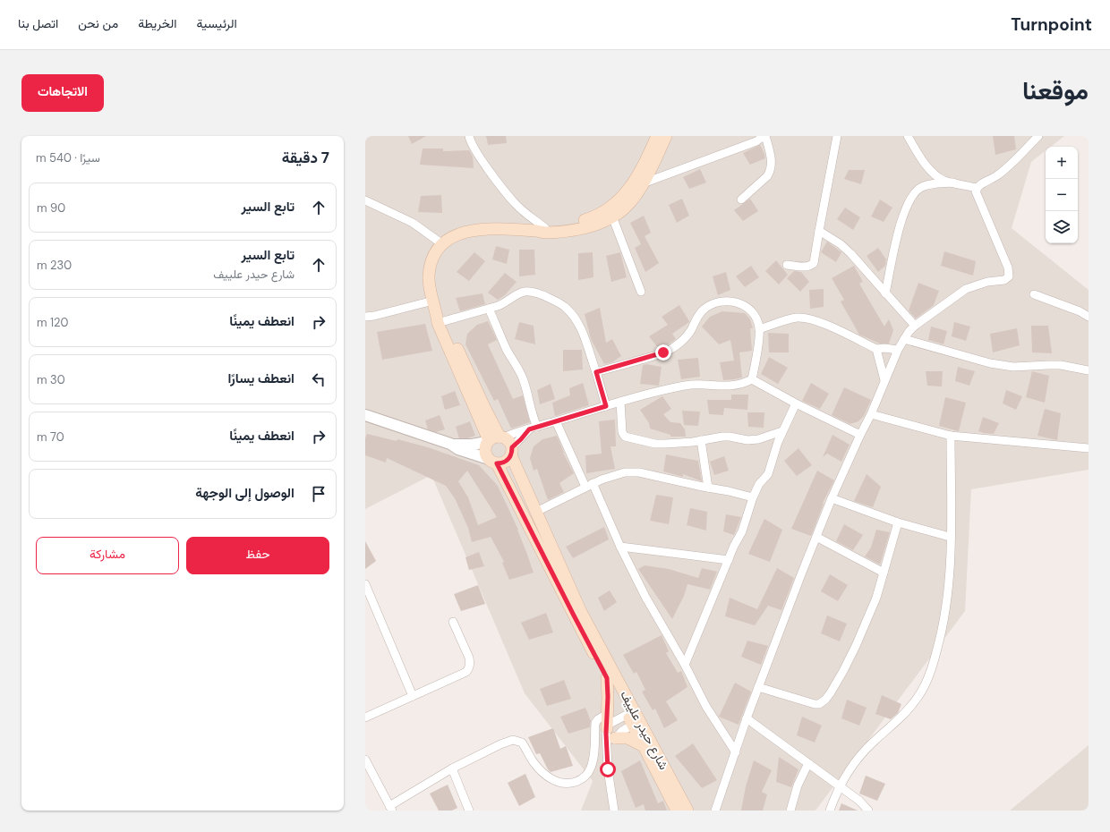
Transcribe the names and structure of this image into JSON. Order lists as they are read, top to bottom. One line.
{"streets":{"main road":["شارع حيدر علييف"]},"page":{"header":"Turnpoint","nav":["الرئيسية","الخريطة","من نحن","اتصل بنا"],"title":"موقعنا","buttons":["الاتجاهات",["حفظ","مشاركة"]],"heading":["7 دقيقة","سيرًا · 540 m"],"map_buttons":["+","−"],"list":[["تابع السير","90 m"],["تابع السير","شارع حيدر علييف","230 m"],["انعطف يمينًا","120 m"],["انعطف يسارًا","30 m"],["انعطف يمينًا","70 m"],"الوصول إلى الوجهة"]}}
